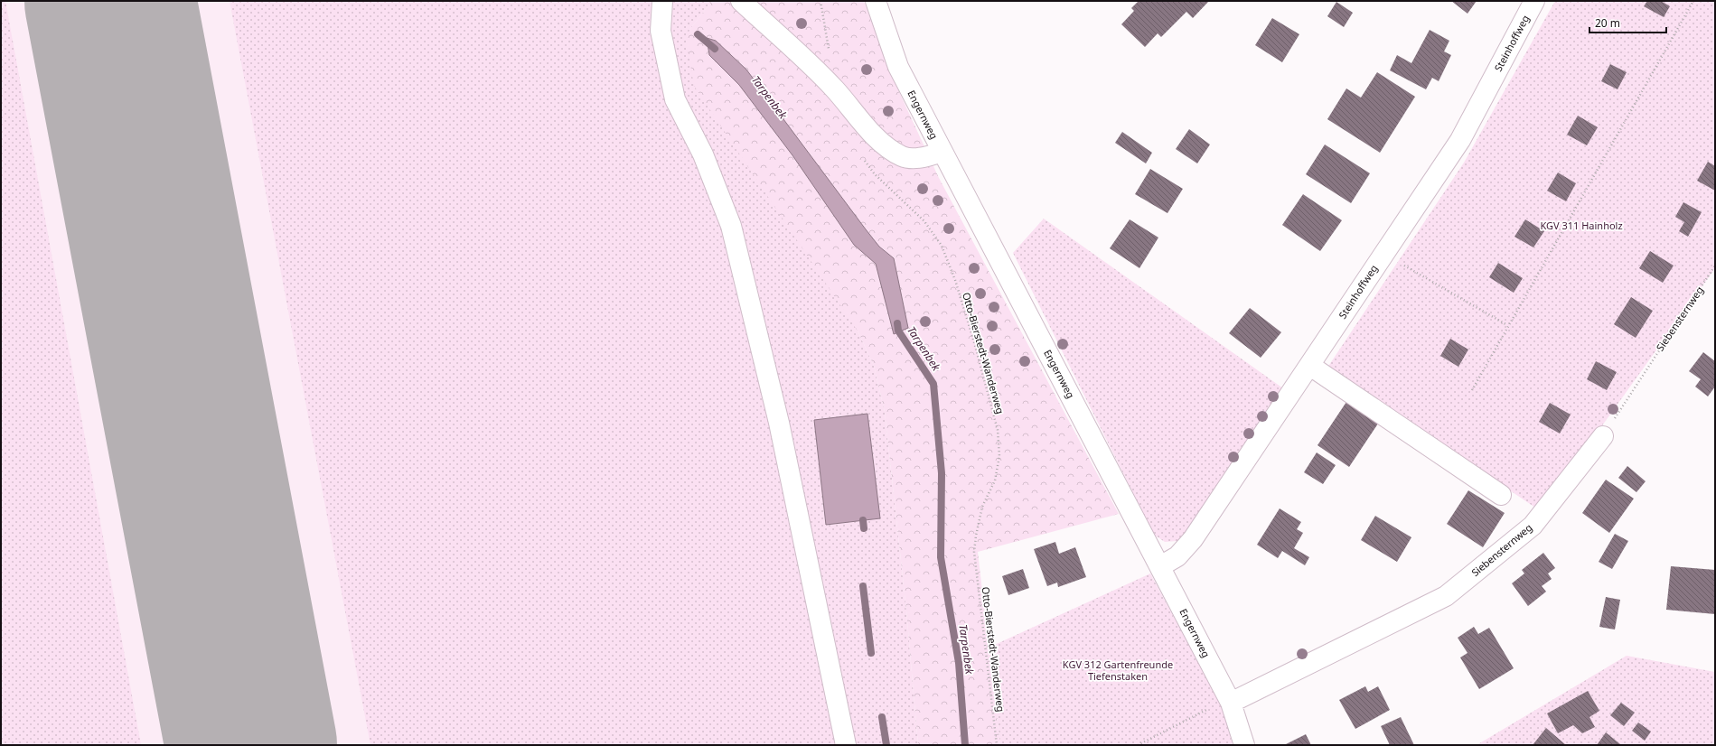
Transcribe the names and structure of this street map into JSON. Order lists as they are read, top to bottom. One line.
{"streets":{"street":["Steinhoffweg","Engernweg","Siebensternweg"],"path":["Otto-Bierstedt-Wanderweg"]},"crossings":[["Steinhoffweg","Engernweg"],["Engernweg","Siebensternweg"]],"water":["Tarpenbek"],"parks":["KGV 311 Hainholz","KGV 312 Gartenfreunde Tiefenstaken"],"scale_bar":"20 m"}
